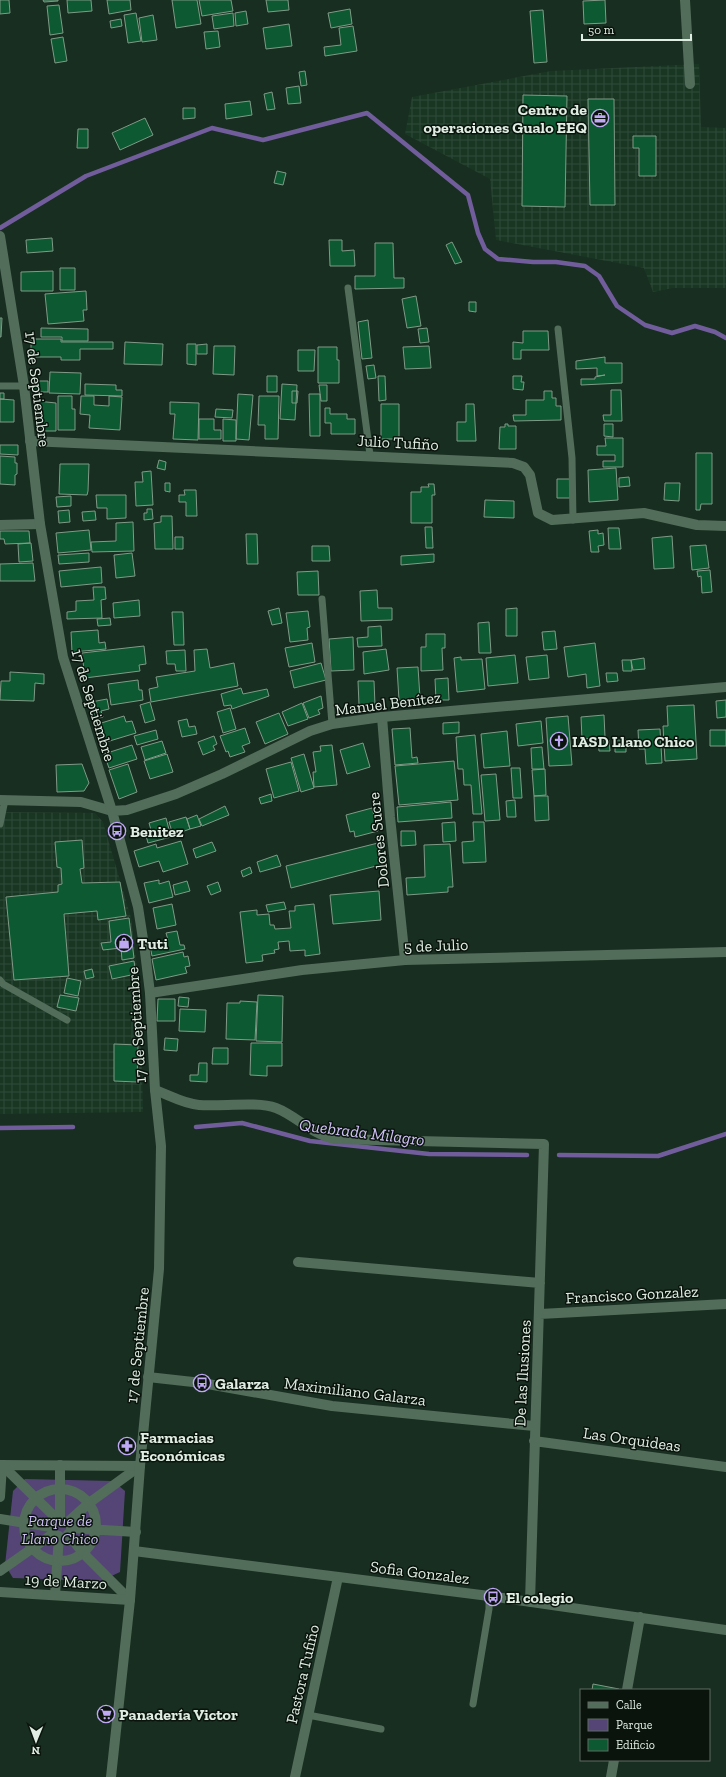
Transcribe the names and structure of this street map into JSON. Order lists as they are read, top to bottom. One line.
{"streets":{"street":["17 de Septiembre","Julio Tufiño","Manuel Benítez","Dolores Sucre","5 de Julio","Francisco Gonzalez","De las Ilusiones","Maximiliano Galarza","Las Orquideas","Sofia Gonzalez","19 de Marzo","Pastora Tufiño"]},"crossings":[["17 de Septiembre","Julio Tufiño"],["17 de Septiembre","Manuel Benítez"],["17 de Septiembre","5 de Julio"],["17 de Septiembre","De las Ilusiones"],["17 de Septiembre","Maximiliano Galarza"],["17 de Septiembre","Sofia Gonzalez"],["17 de Septiembre","19 de Marzo"],["Manuel Benítez","Dolores Sucre"],["Dolores Sucre","5 de Julio"],["Francisco Gonzalez","De las Ilusiones"],["De las Ilusiones","Maximiliano Galarza"],["De las Ilusiones","Las Orquideas"],["De las Ilusiones","Sofia Gonzalez"],["Sofia Gonzalez","Pastora Tufiño"]],"water":["Quebrada Milagro"],"parks":["Parque de Llano Chico"],"places":{"office":["Centro de operaciones Gualo EEQ"],"church":["IASD Llano Chico"],"bus stop":["Benitez","Galarza","El colegio"],"shop":["Tuti"],"pharmacy":["Farmacias Económicas"],"supermarket":["Panadería Victor"]},"legend":["Calle","Parque","Edificio"],"scale_bar":"50 m","north":"bottom"}
